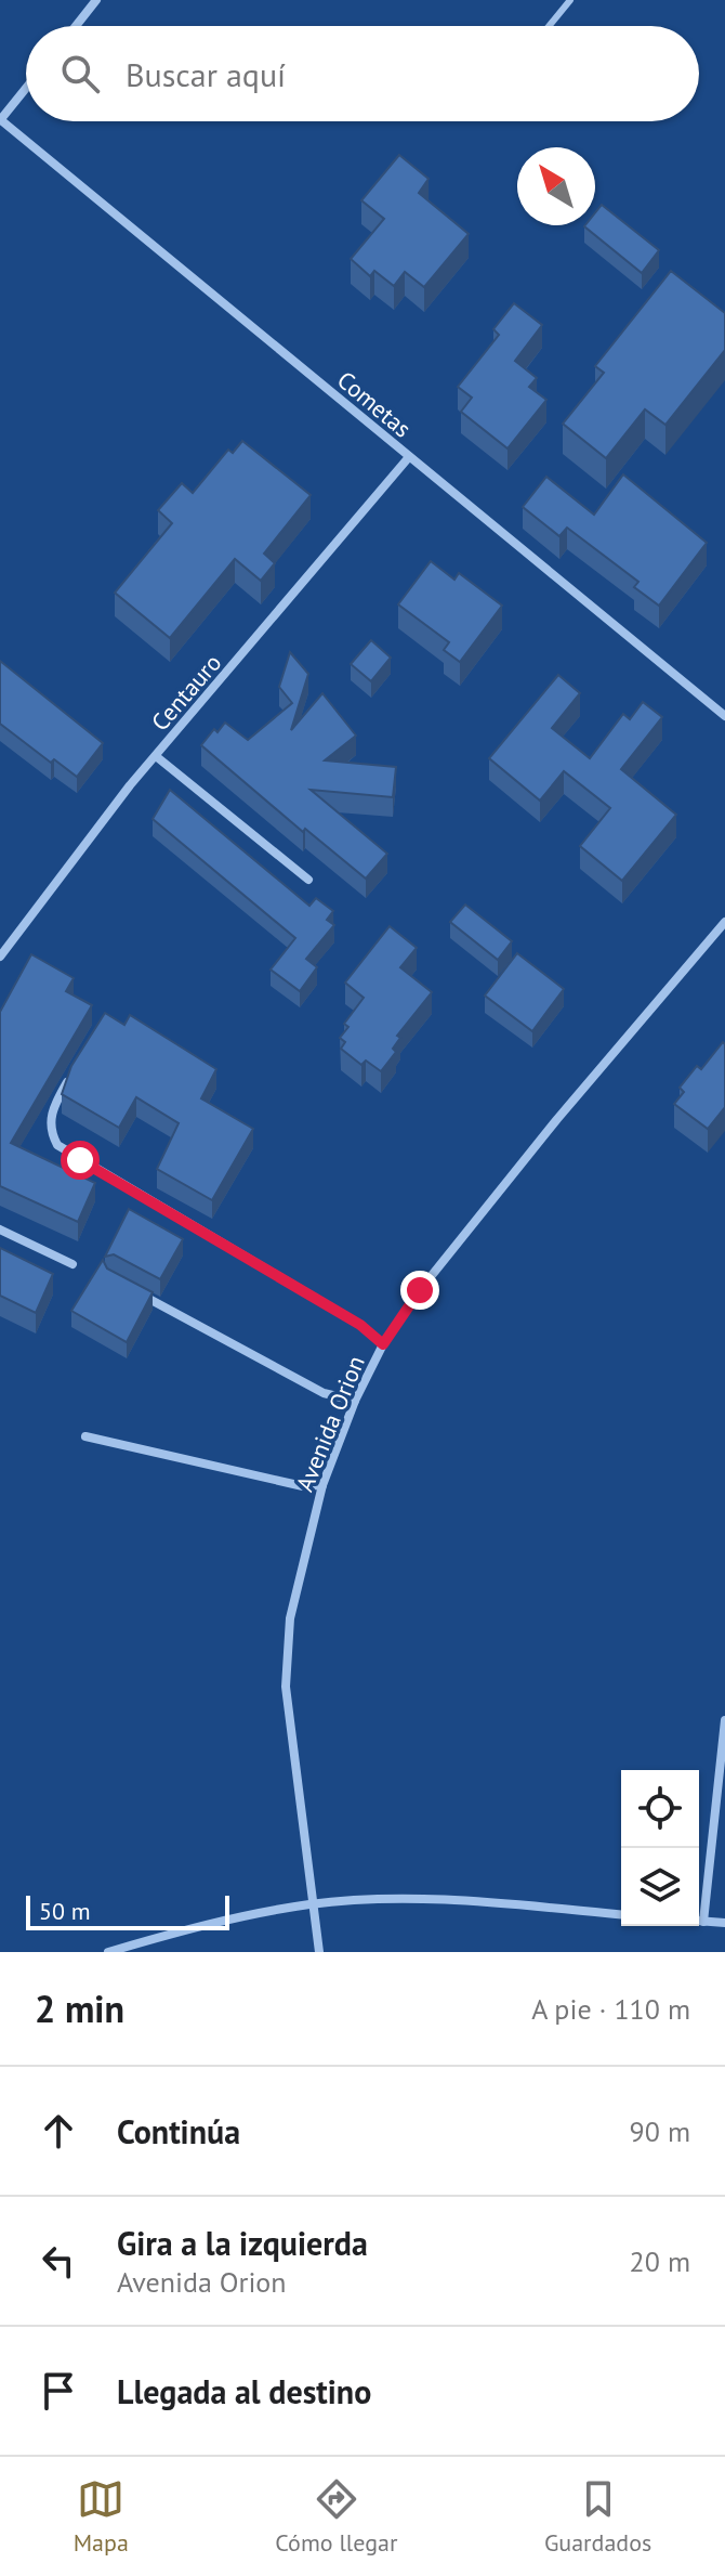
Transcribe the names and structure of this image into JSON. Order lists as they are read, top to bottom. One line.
{"streets":{"street":["Cometas","Centauro","Avenida Orion"]},"crossings":[["Cometas","Centauro"]],"scale_bar":"50 m","north":"top left","page":{"search":"Buscar aquí","scale":"50 m","heading":["2 min","A pie · 110 m"],"list":[["Continúa","90 m"],["Gira a la izquierda","Avenida Orion","20 m"],"Llegada al destino"],"nav":["Mapa","Cómo llegar","Guardados"]}}
